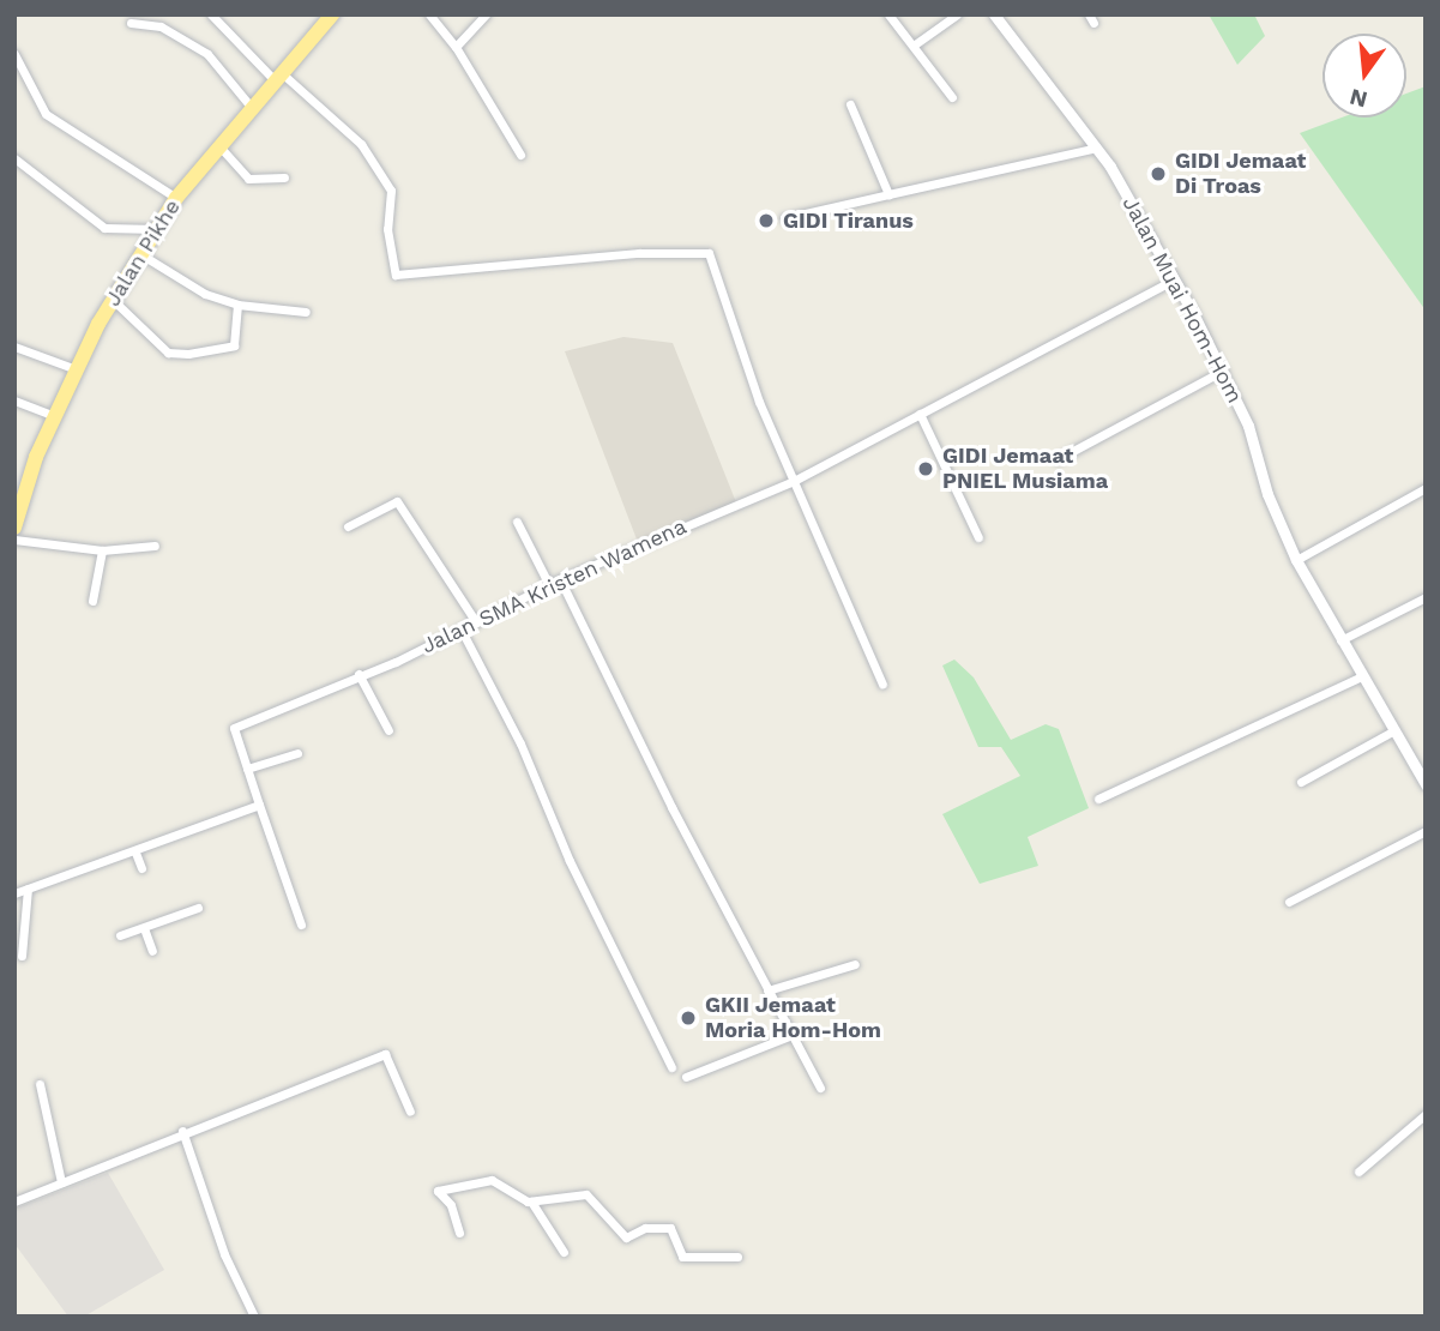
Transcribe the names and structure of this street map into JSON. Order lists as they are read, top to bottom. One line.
{"streets":{"highway":["Jalan Pikhe"],"street":["Jalan Muai Hom-Hom","Jalan SMA Kristen Wamena"]},"crossings":[["Jalan Muai Hom-Hom","Jalan SMA Kristen Wamena"]],"places":["GIDI Jemaat Di Troas","GIDI Tiranus","GIDI Jemaat PNIEL Musiama","GKII Jemaat Moria Hom-Hom"],"north":"bottom"}
